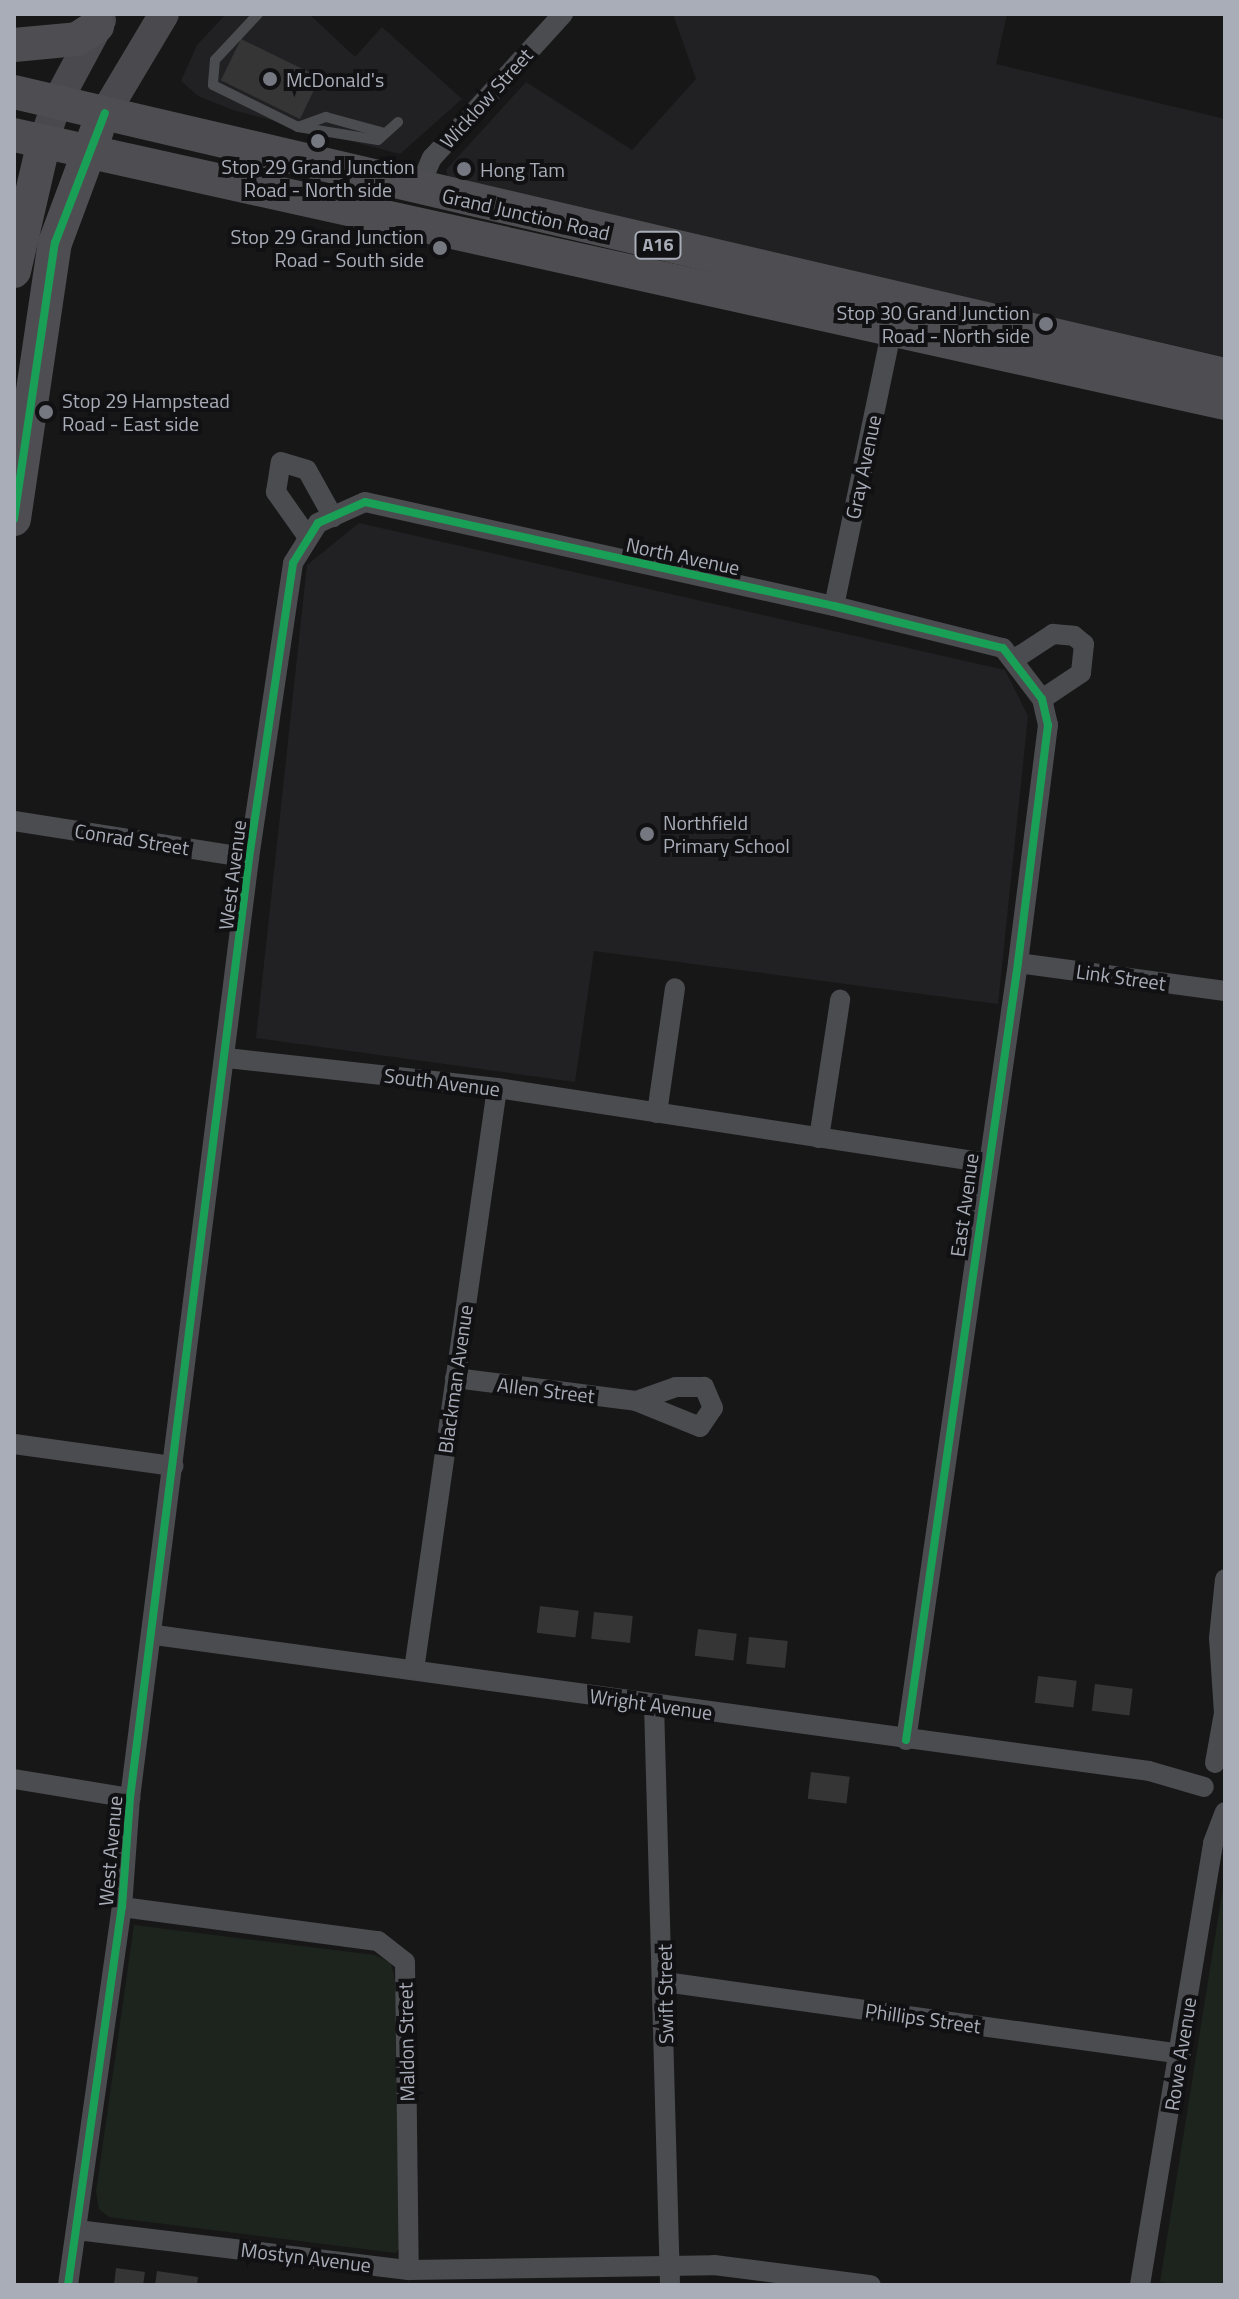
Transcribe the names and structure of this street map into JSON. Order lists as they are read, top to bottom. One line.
{"streets":{"highway":["Grand Junction Road","A16"],"street":["Wicklow Street","Gray Avenue","North Avenue","Conrad Street","West Avenue","Link Street","South Avenue","East Avenue","Blackman Avenue","Allen Street","Wright Avenue","Swift Street","Phillips Street","Maldon Street","Rowe Avenue","Mostyn Avenue"]},"crossings":[["Wicklow Street","Grand Junction Road"],["Grand Junction Road","Gray Avenue"],["Gray Avenue","North Avenue"],["North Avenue","West Avenue"],["North Avenue","East Avenue"],["Conrad Street","West Avenue"],["West Avenue","South Avenue"],["West Avenue","Wright Avenue"],["West Avenue","Maldon Street"],["West Avenue","Mostyn Avenue"],["Link Street","East Avenue"],["South Avenue","East Avenue"],["South Avenue","Blackman Avenue"],["East Avenue","Wright Avenue"],["Blackman Avenue","Allen Street"],["Blackman Avenue","Wright Avenue"],["Wright Avenue","Swift Street"],["Wright Avenue","Rowe Avenue"],["Swift Street","Phillips Street"],["Swift Street","Mostyn Avenue"],["Phillips Street","Rowe Avenue"],["Maldon Street","Mostyn Avenue"]],"places":["McDonald's","Stop 29 Grand Junction Road - North side","Hong Tam","Stop 29 Grand Junction Road - South side","Stop 30 Grand Junction Road - North side","Stop 29 Hampstead Road - East side","Northfield Primary School"]}
